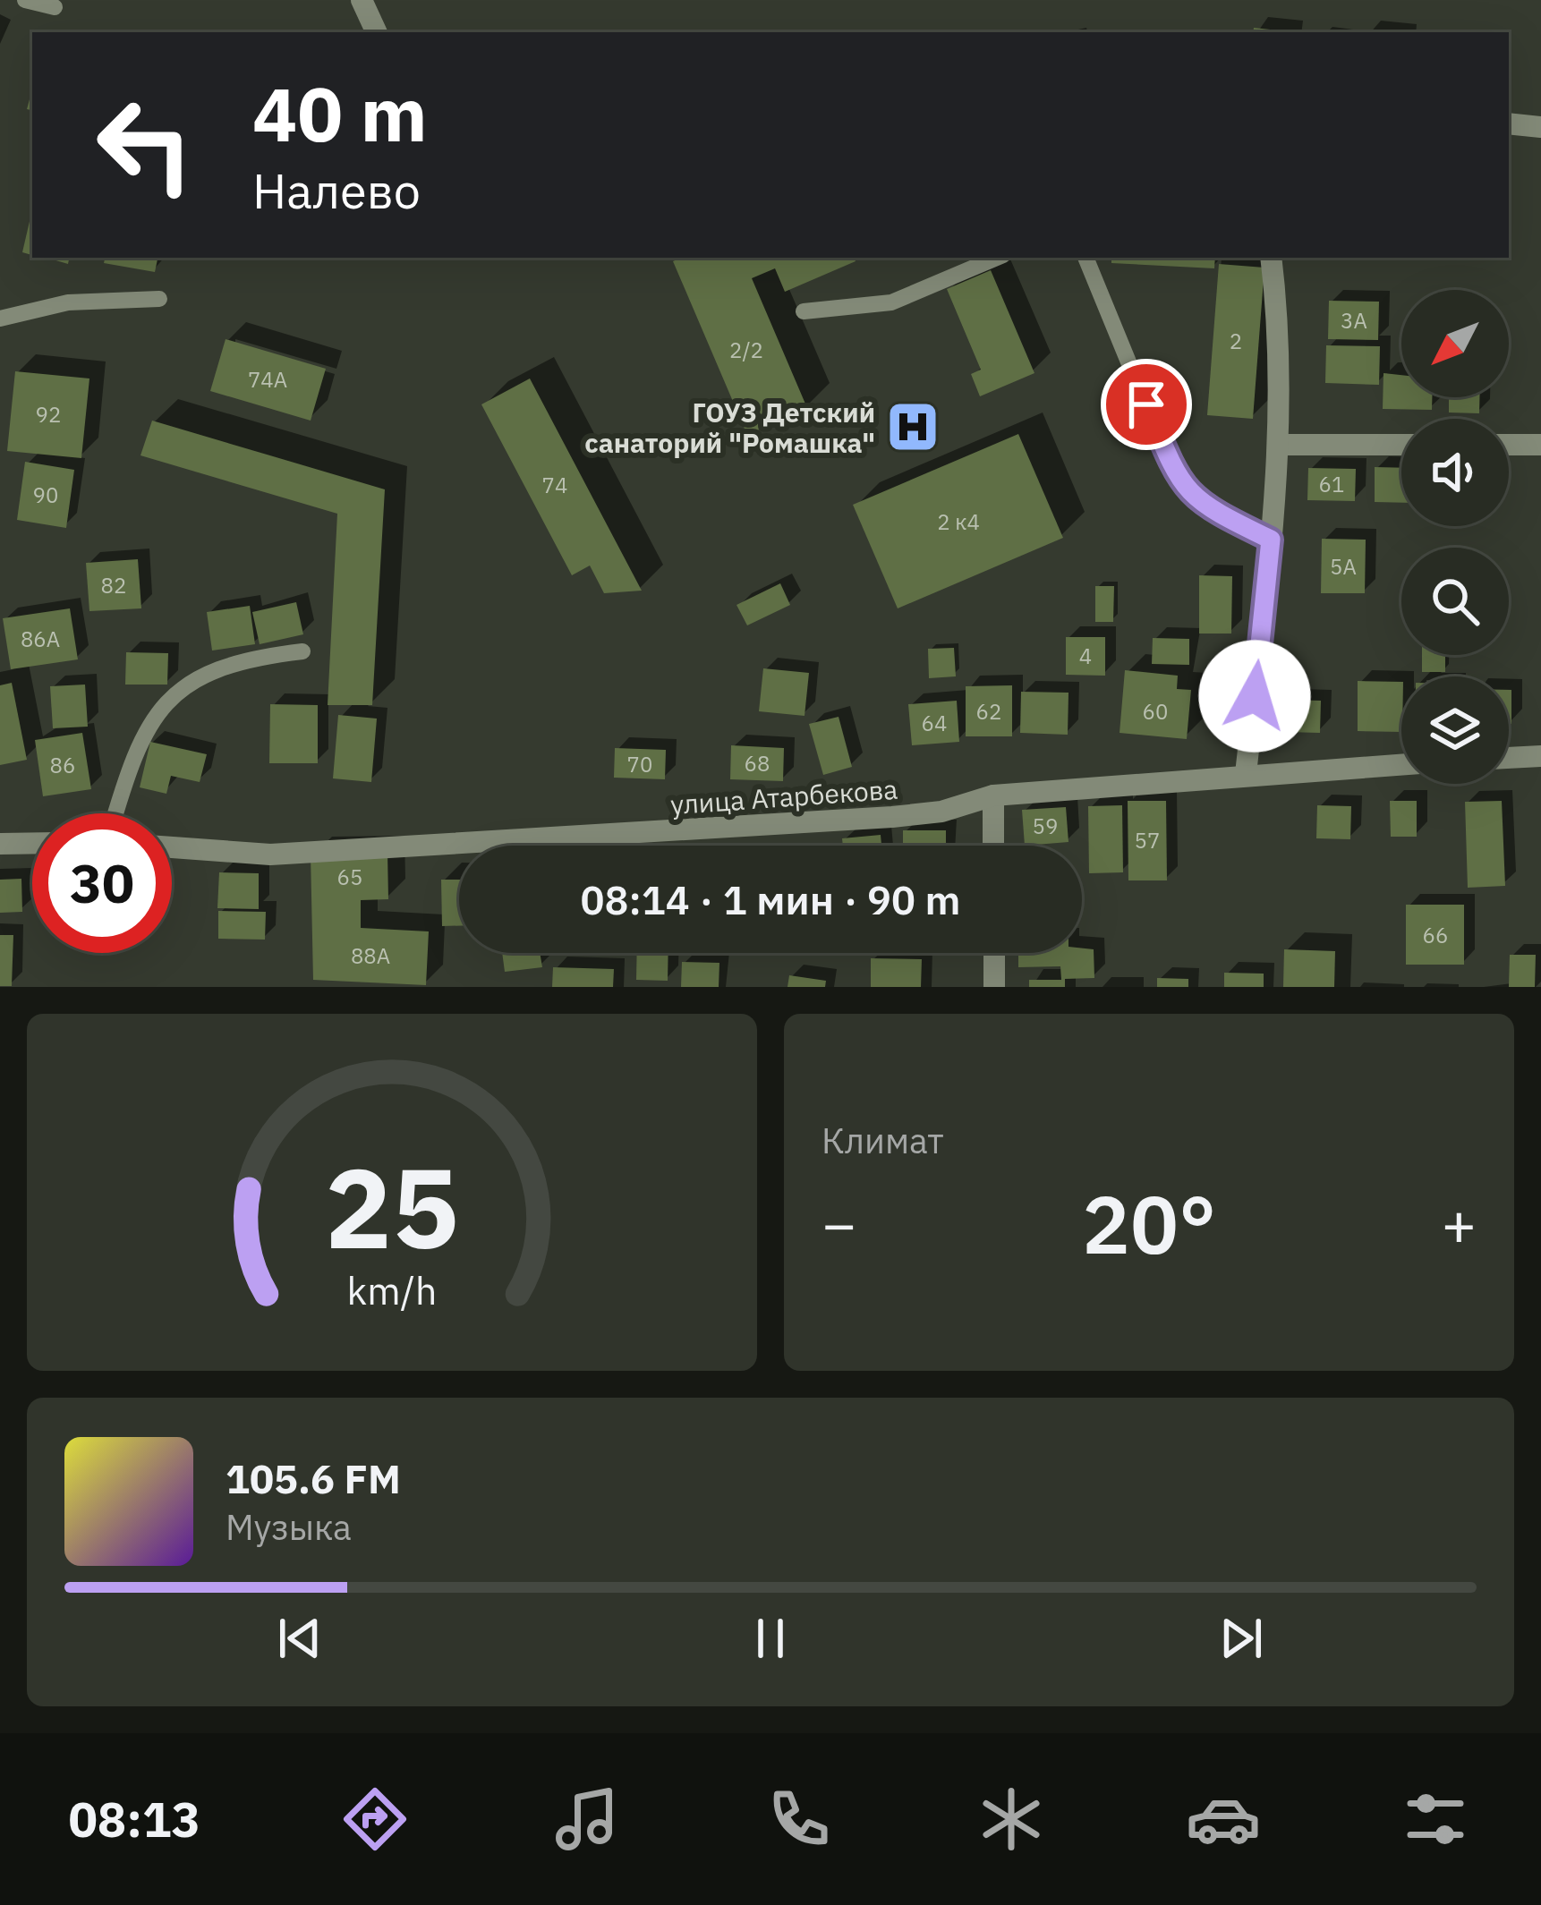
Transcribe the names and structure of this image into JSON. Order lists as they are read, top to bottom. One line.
{"streets":{"street":["улица Атарбекова"]},"places":{"hospital":["ГОУЗ Детский санаторий \"Ромашка\""]},"house_numbers":["3А","2","2/2","74А","92","61","74","90","2 к4","5А","82","86А","4","62","60","64","68","70","86","59","57","65","66","88А"],"north":"bottom left","page":{"turn":["40 m","Налево"],"limit":"30","trip":"08:14 · 1 мин · 90 m","tile":"Климат","heat":["−","20°","+"],"song":["105.6 FM","Музыка"],"tabs":"08:13","gauge":["25","km/h"]}}
